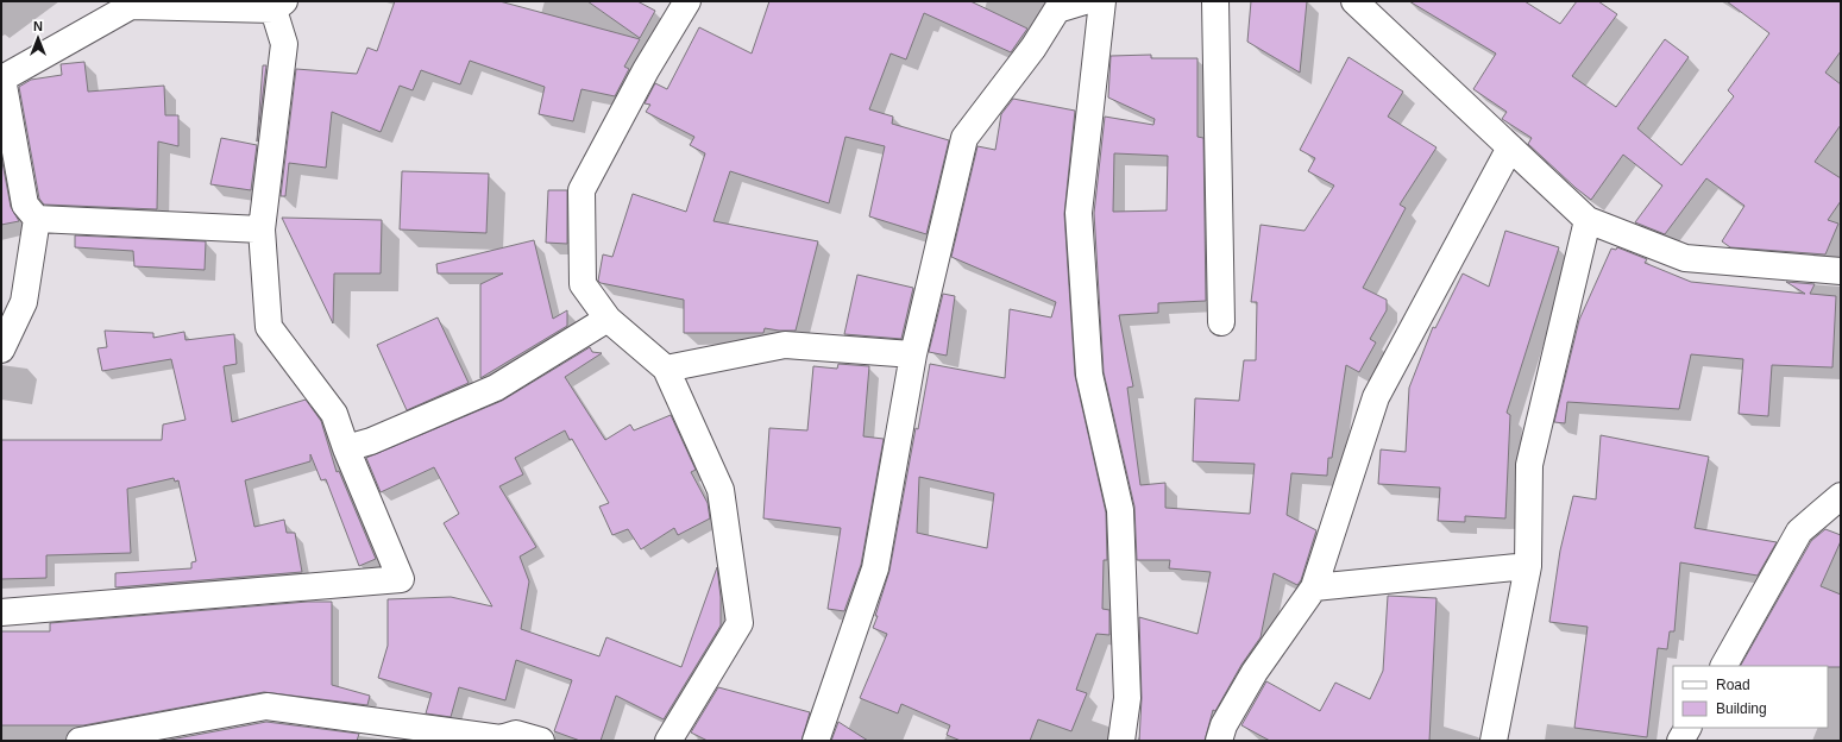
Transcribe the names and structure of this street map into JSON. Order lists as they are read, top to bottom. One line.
{"legend":["Road","Building"],"north":"top"}
